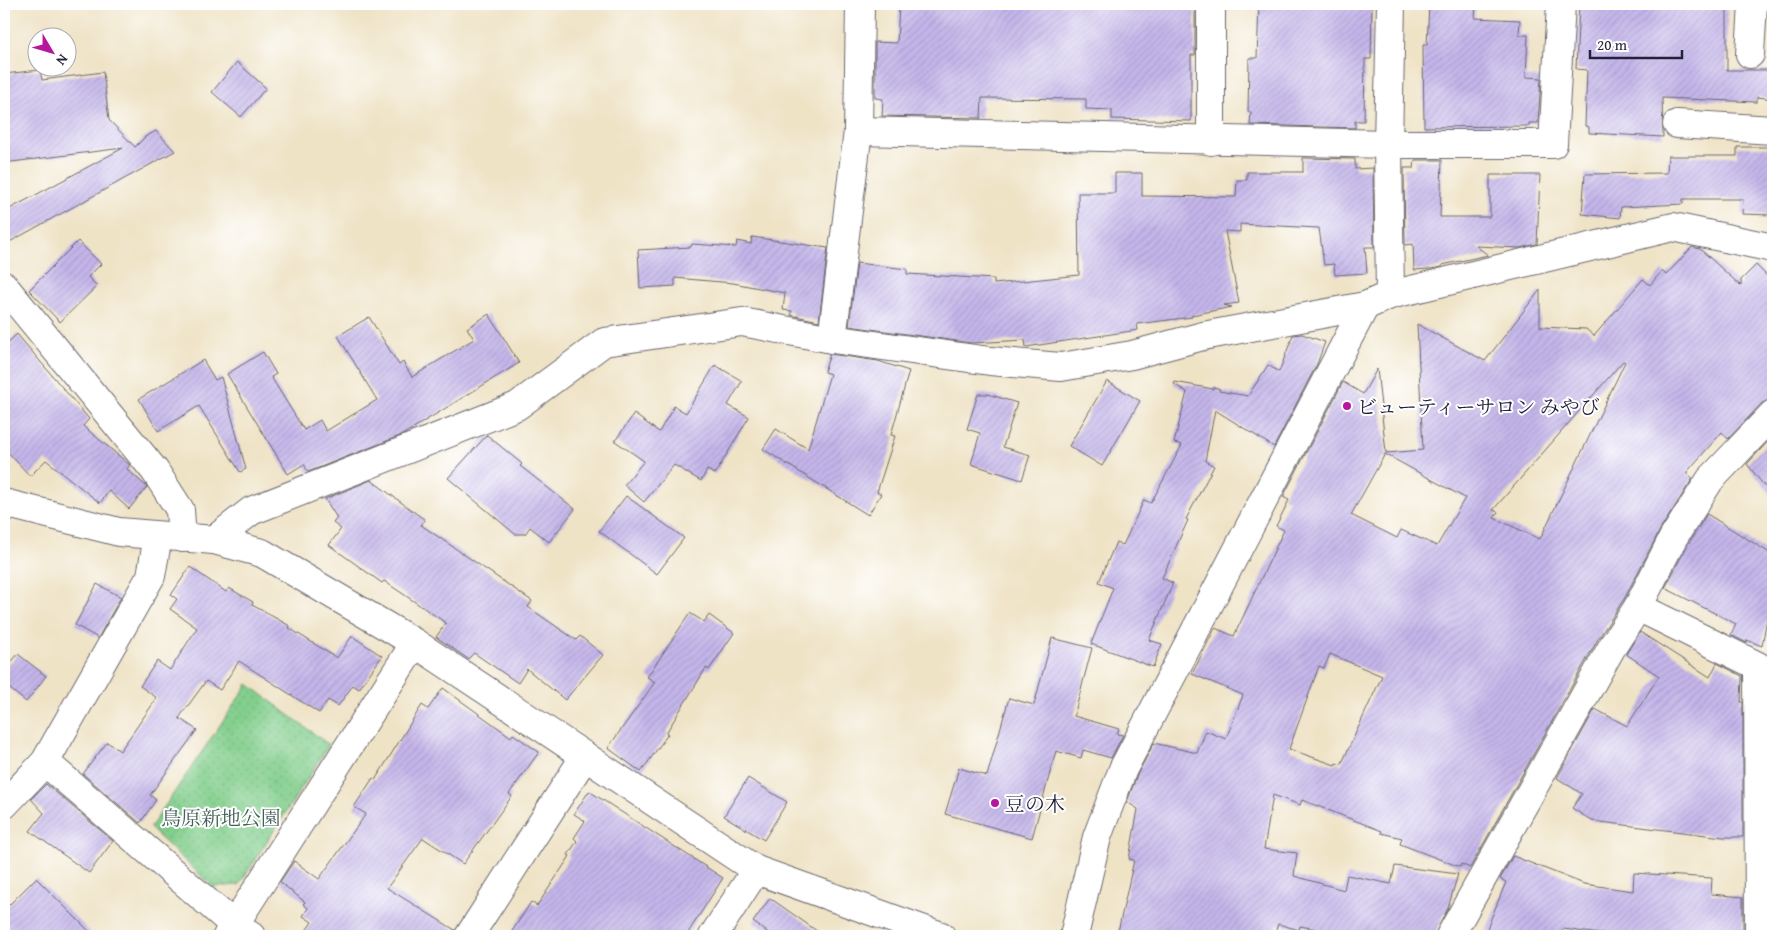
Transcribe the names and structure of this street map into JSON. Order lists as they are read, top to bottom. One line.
{"parks":["鳥原新地公園"],"places":["ビューティーサロン みやび","豆の木"],"scale_bar":"20 m","north":"bottom right"}
